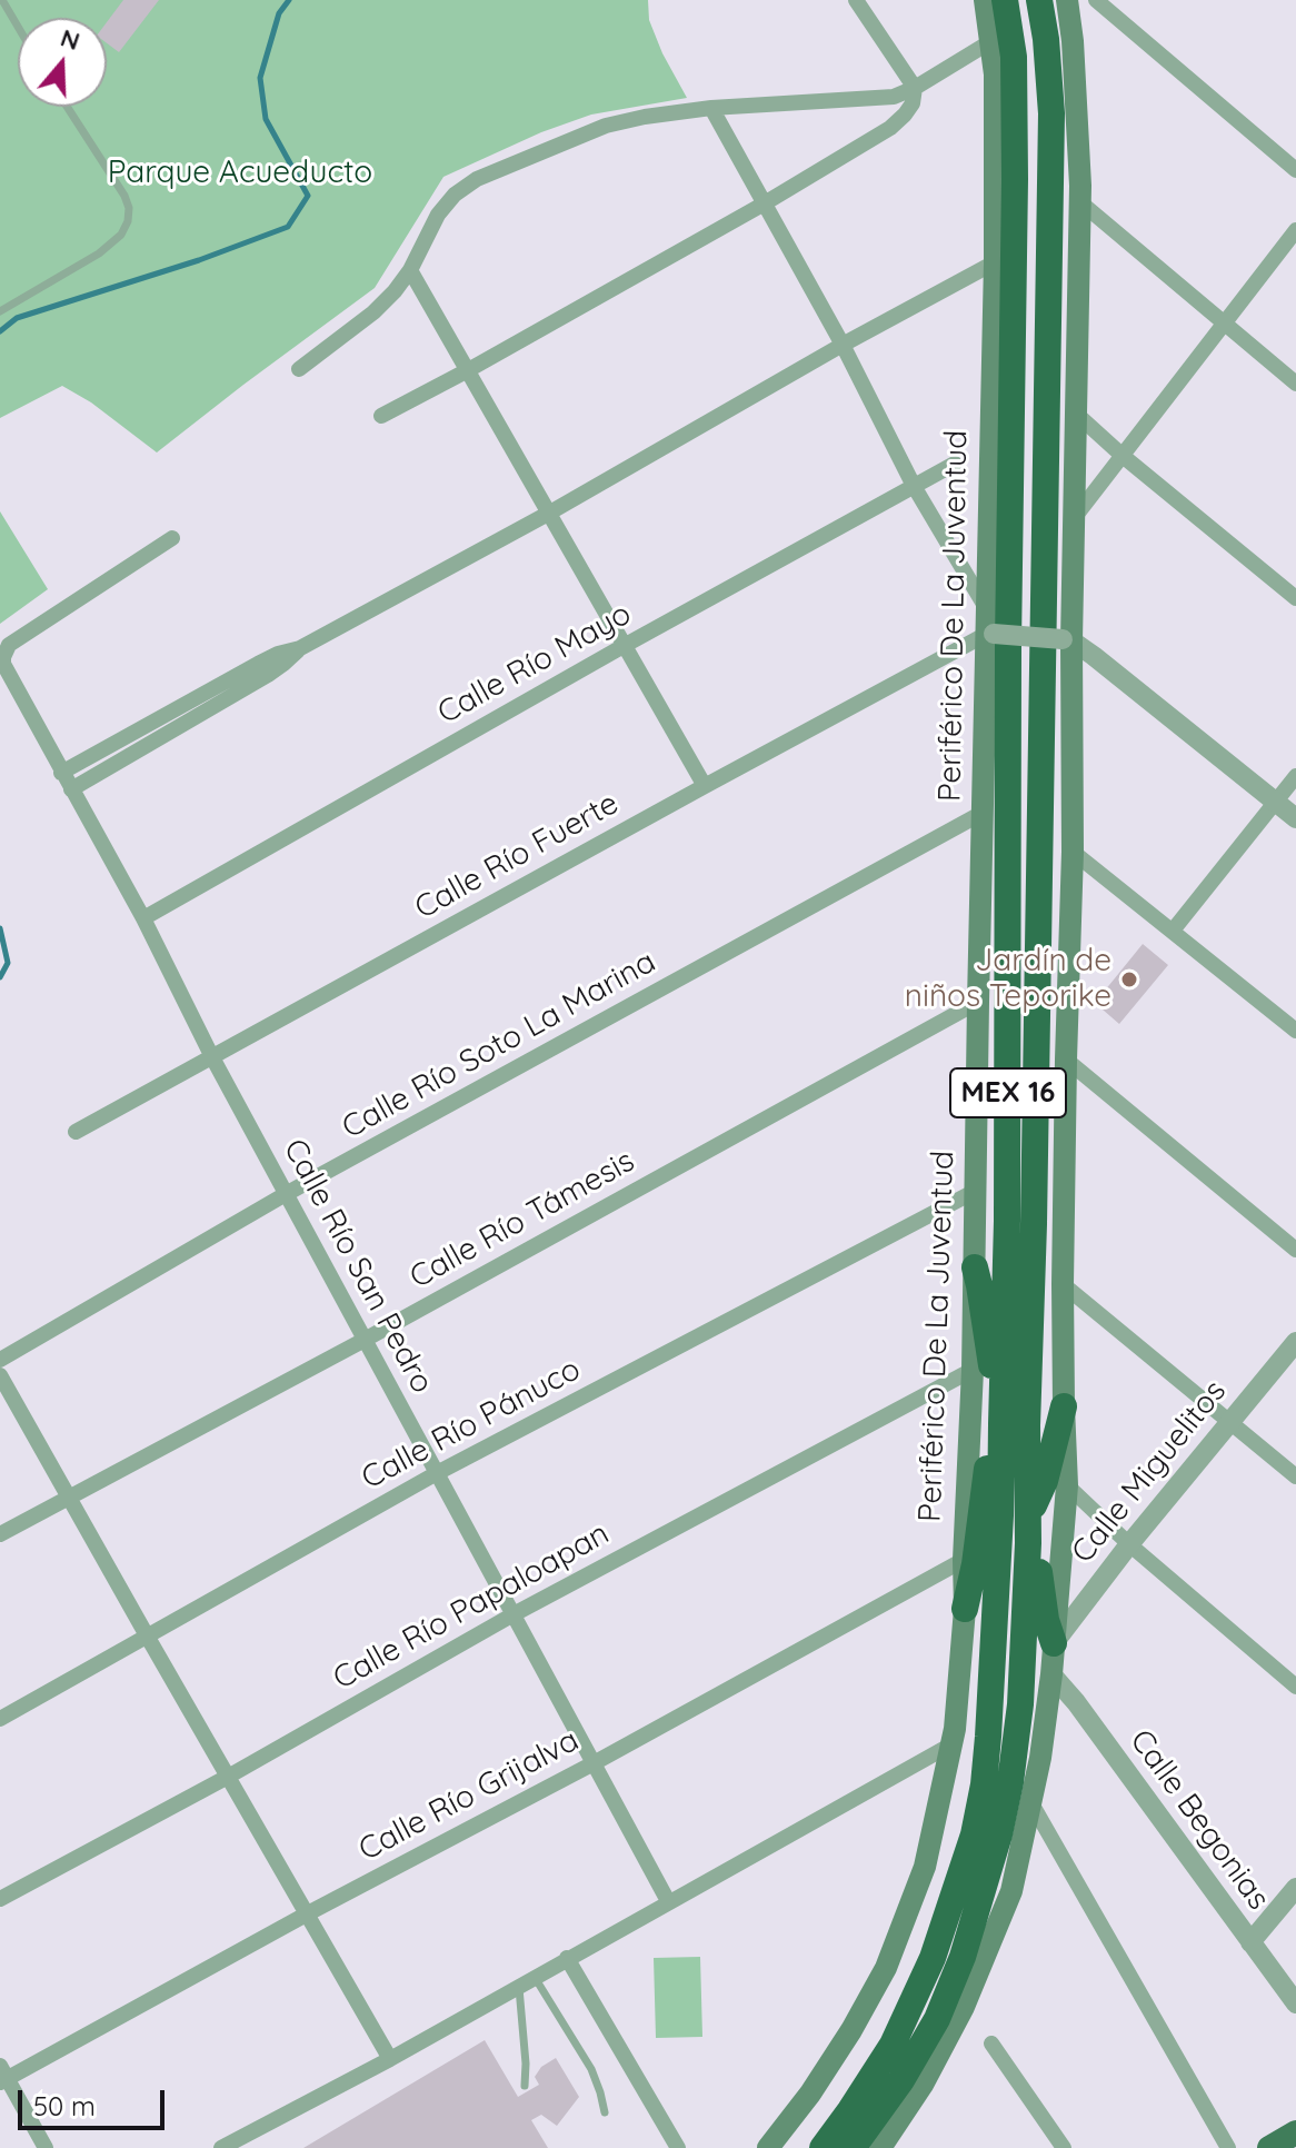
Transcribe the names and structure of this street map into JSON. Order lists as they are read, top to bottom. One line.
{"streets":{"highway":["Periférico De La Juventud","MEX 16"],"street":["Calle Río Mayo","Calle Río Fuerte","Calle Río Soto La Marina","Calle Río Támesis","Calle Río San Pedro","Calle Río Pánuco","Calle Miguelitos","Calle Río Papaloapan","Calle Río Grijalva","Calle Begonias"]},"crossings":[["Periférico De La Juventud","Calle Río Fuerte"],["Periférico De La Juventud","Calle Río Soto La Marina"],["Periférico De La Juventud","Calle Río Támesis"],["Periférico De La Juventud","Calle Río Pánuco"],["Periférico De La Juventud","Calle Río Papaloapan"],["Periférico De La Juventud","Calle Río Grijalva"],["Calle Río Mayo","Calle Río San Pedro"],["Calle Río Fuerte","Calle Río San Pedro"],["Calle Río Soto La Marina","Calle Río San Pedro"],["Calle Río Támesis","Calle Río San Pedro"],["Calle Río San Pedro","Calle Río Pánuco"],["Calle Río San Pedro","Calle Río Papaloapan"],["Calle Río San Pedro","Calle Río Grijalva"]],"parks":["Parque Acueducto"],"places":["Jardín de niños Teporike"],"scale_bar":"50 m","north":"top"}
